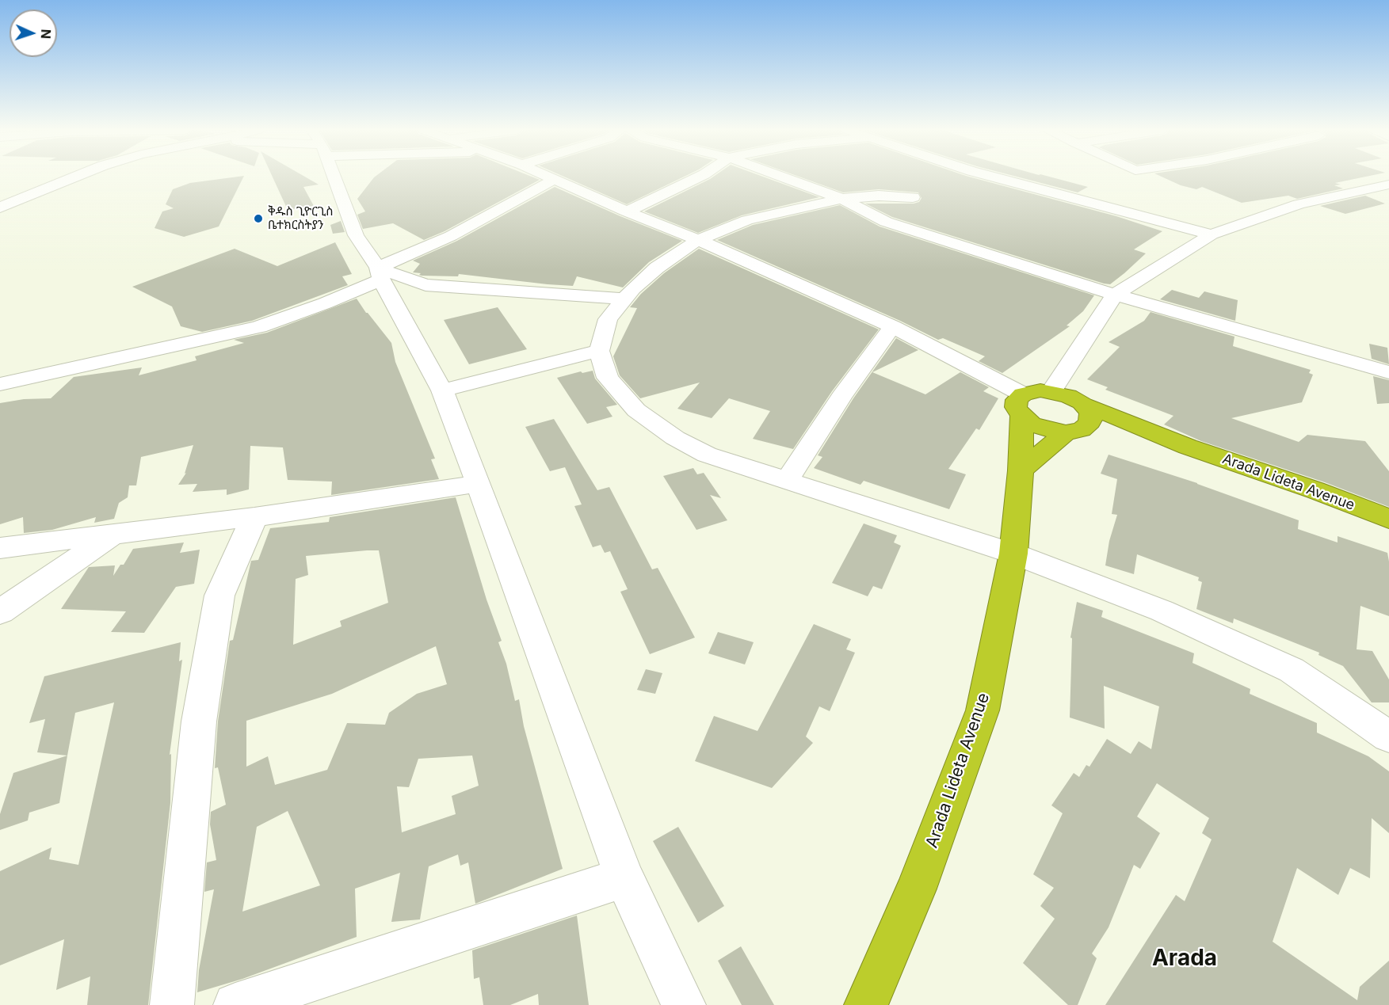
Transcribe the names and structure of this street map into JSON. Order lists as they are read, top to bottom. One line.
{"streets":{"highway":["Arada Lideta Avenue"]},"districts":["Arada"],"places":["ቅዱስ ጊዮርጊስ ቤተክርስትያን"],"north":"right"}
